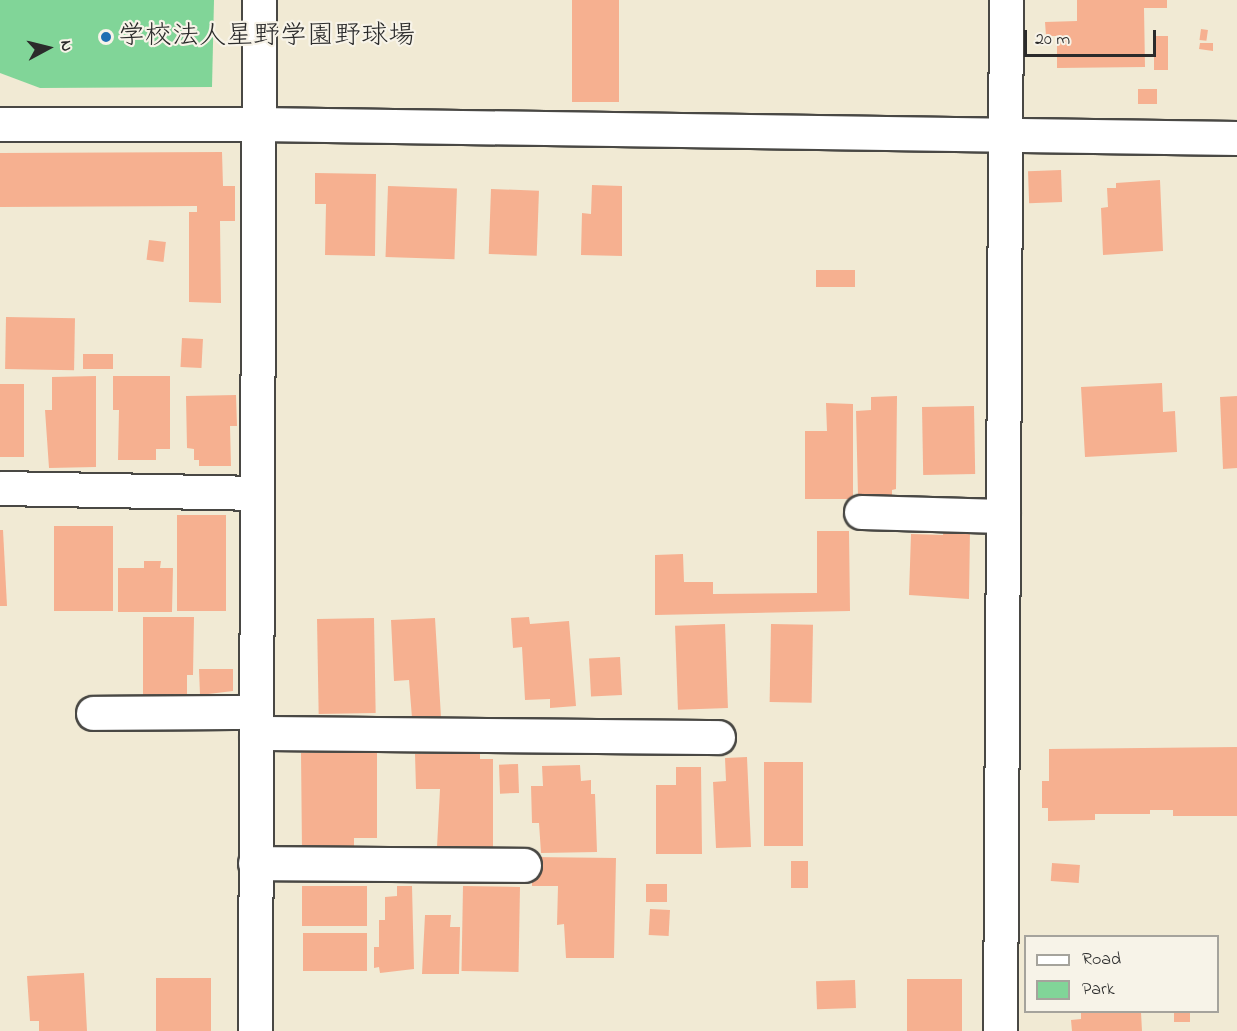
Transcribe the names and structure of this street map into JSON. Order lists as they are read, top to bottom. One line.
{"places":["学校法人星野学園野球場"],"legend":["Road","Park"],"scale_bar":"20 m","north":"right"}
